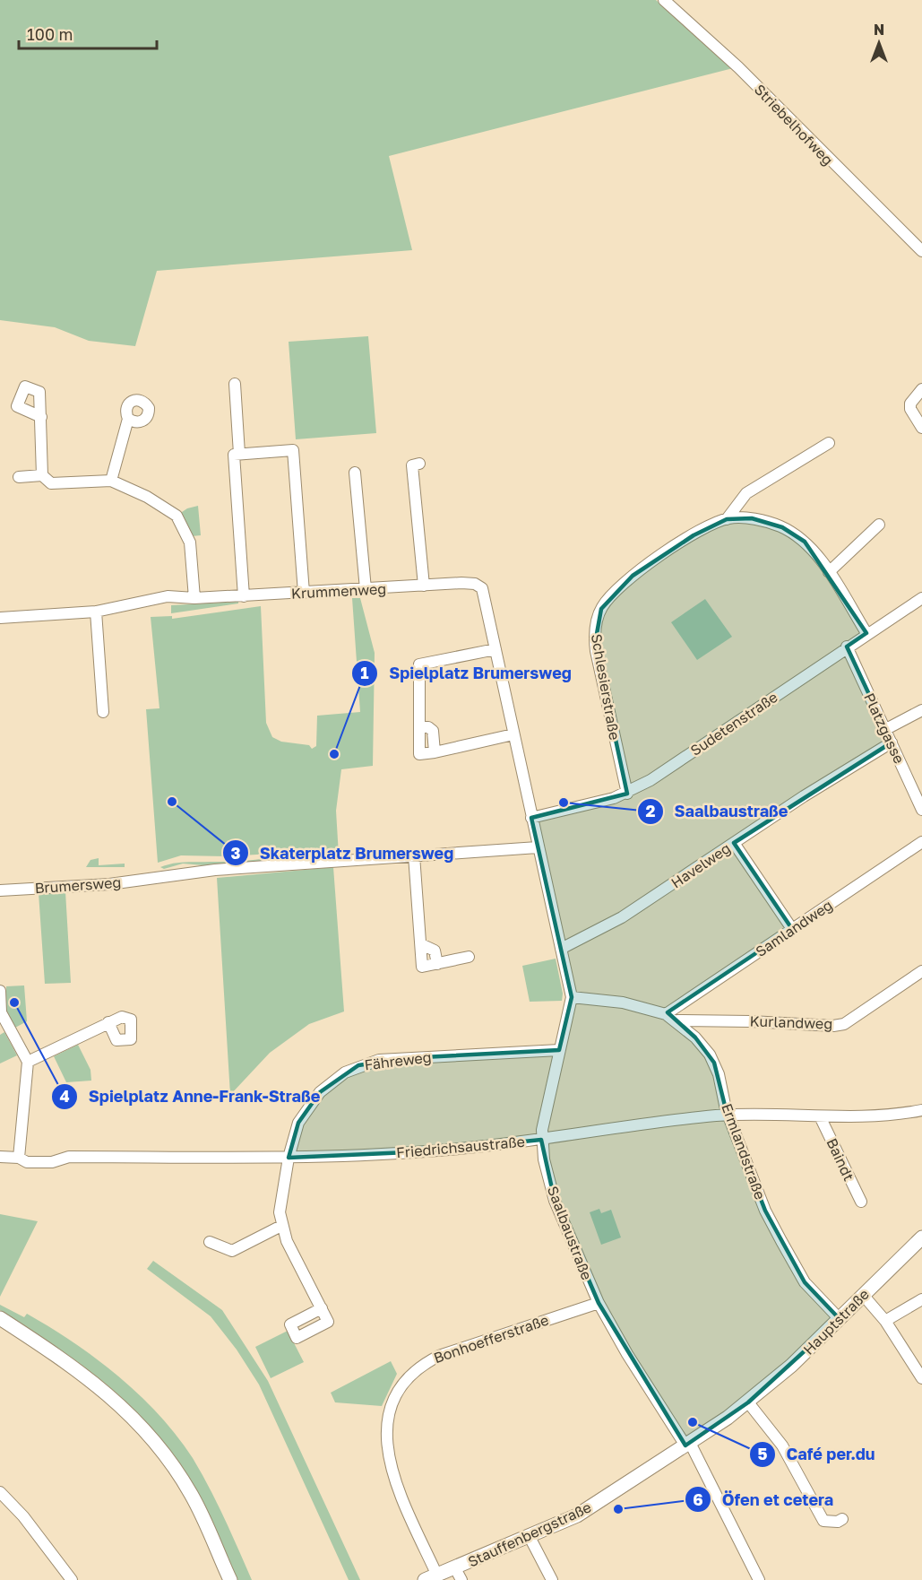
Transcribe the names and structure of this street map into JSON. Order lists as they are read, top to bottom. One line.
{"streets":{"street":["Striebelhofweg","Krummenweg","Schlesierstraße","Sudetenstraße","Platzgasse","Havelweg","Brumersweg","Samlandweg","Kurlandweg","Fähreweg","Friedrichsaustraße","Ermlandstraße","Baindt","Saalbaustraße","Hauptstraße","Bonhoefferstraße","Stauffenbergstraße"]},"crossings":[["Krummenweg","Saalbaustraße"],["Schlesierstraße","Sudetenstraße"],["Sudetenstraße","Platzgasse"],["Sudetenstraße","Saalbaustraße"],["Platzgasse","Havelweg"],["Havelweg","Saalbaustraße"],["Brumersweg","Saalbaustraße"],["Samlandweg","Ermlandstraße"],["Kurlandweg","Ermlandstraße"],["Fähreweg","Friedrichsaustraße"],["Fähreweg","Saalbaustraße"],["Friedrichsaustraße","Ermlandstraße"],["Friedrichsaustraße","Baindt"],["Friedrichsaustraße","Saalbaustraße"],["Ermlandstraße","Saalbaustraße"],["Ermlandstraße","Hauptstraße"],["Saalbaustraße","Hauptstraße"],["Saalbaustraße","Bonhoefferstraße"],["Saalbaustraße","Stauffenbergstraße"],["Hauptstraße","Stauffenbergstraße"],["Bonhoefferstraße","Stauffenbergstraße"]],"places":["Spielplatz Brumersweg","Skaterplatz Brumersweg","Saalbaustraße","Spielplatz Anne-Frank-Straße","Café per.du","Öfen et cetera"],"scale_bar":"100 m","north":"top"}
